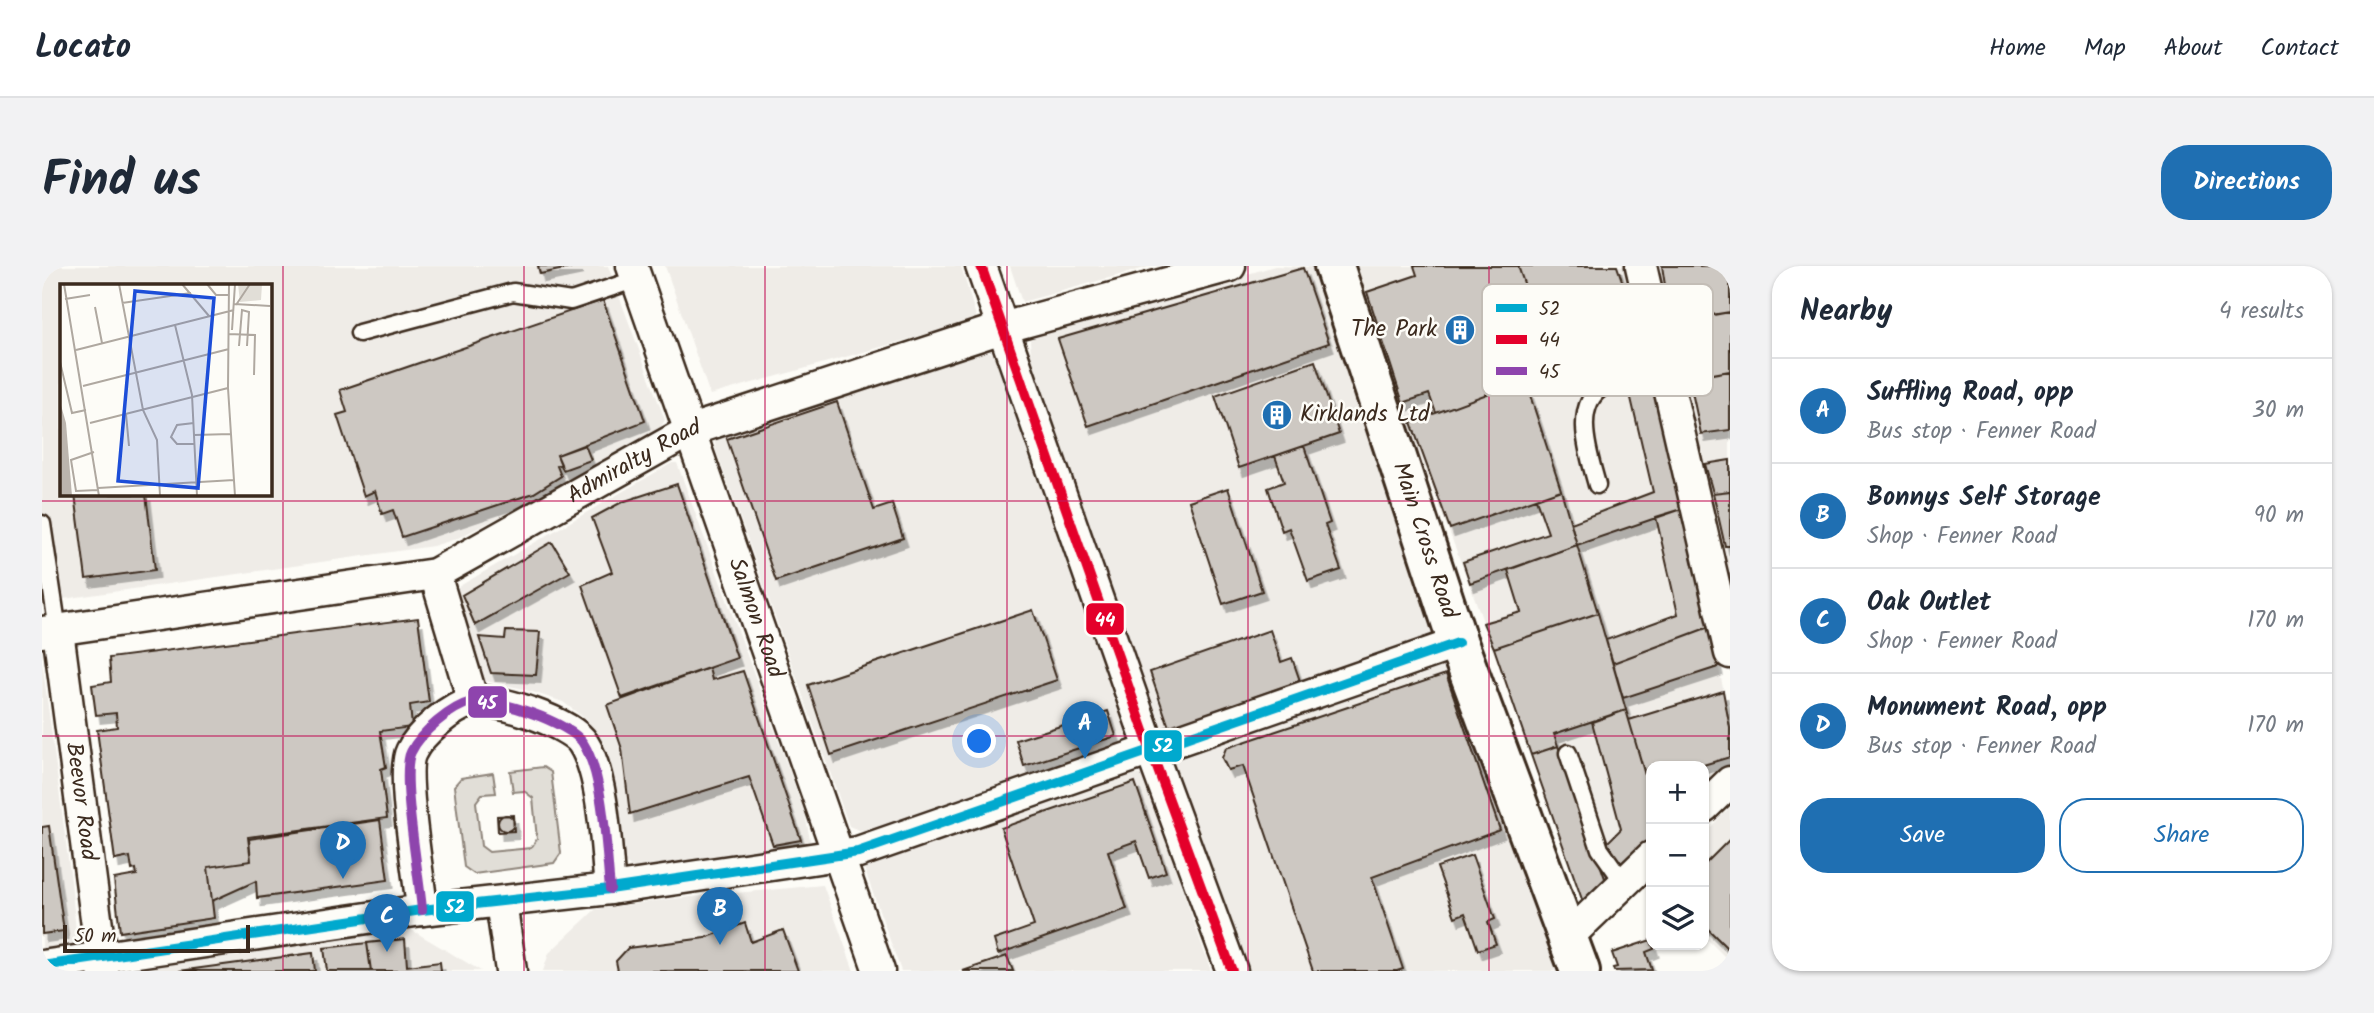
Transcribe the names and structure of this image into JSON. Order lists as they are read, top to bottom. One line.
{"streets":{"street":["Admiralty Road","Main Cross Road","Salmon Road","Beevor Road"]},"crossings":[["Admiralty Road","Salmon Road"],["Admiralty Road","Beevor Road"]],"places":{"building":["The Park","Kirklands Ltd"]},"lines":["transit line 44","transit line 52","transit line 45"],"legend":["52","44","45"],"scale_bar":"50 m","page":{"header":"Locato","nav":["Home","Map","About","Contact"],"title":"Find us","buttons":["Directions",["Save","Share"]],"heading":["Nearby","4 results"],"list":[{"mark":"A","name":"Suffling Road, opp","note":"Bus stop · Fenner Road","value":"30 m"},{"mark":"B","name":"Bonnys Self Storage","note":"Shop · Fenner Road","value":"90 m"},{"mark":"C","name":"Oak Outlet","note":"Shop · Fenner Road","value":"170 m"},{"mark":"D","name":"Monument Road, opp","note":"Bus stop · Fenner Road","value":"170 m"}],"pins":["A","D","B","C"],"map_buttons":["+","−"],"scale":"50 m"}}
